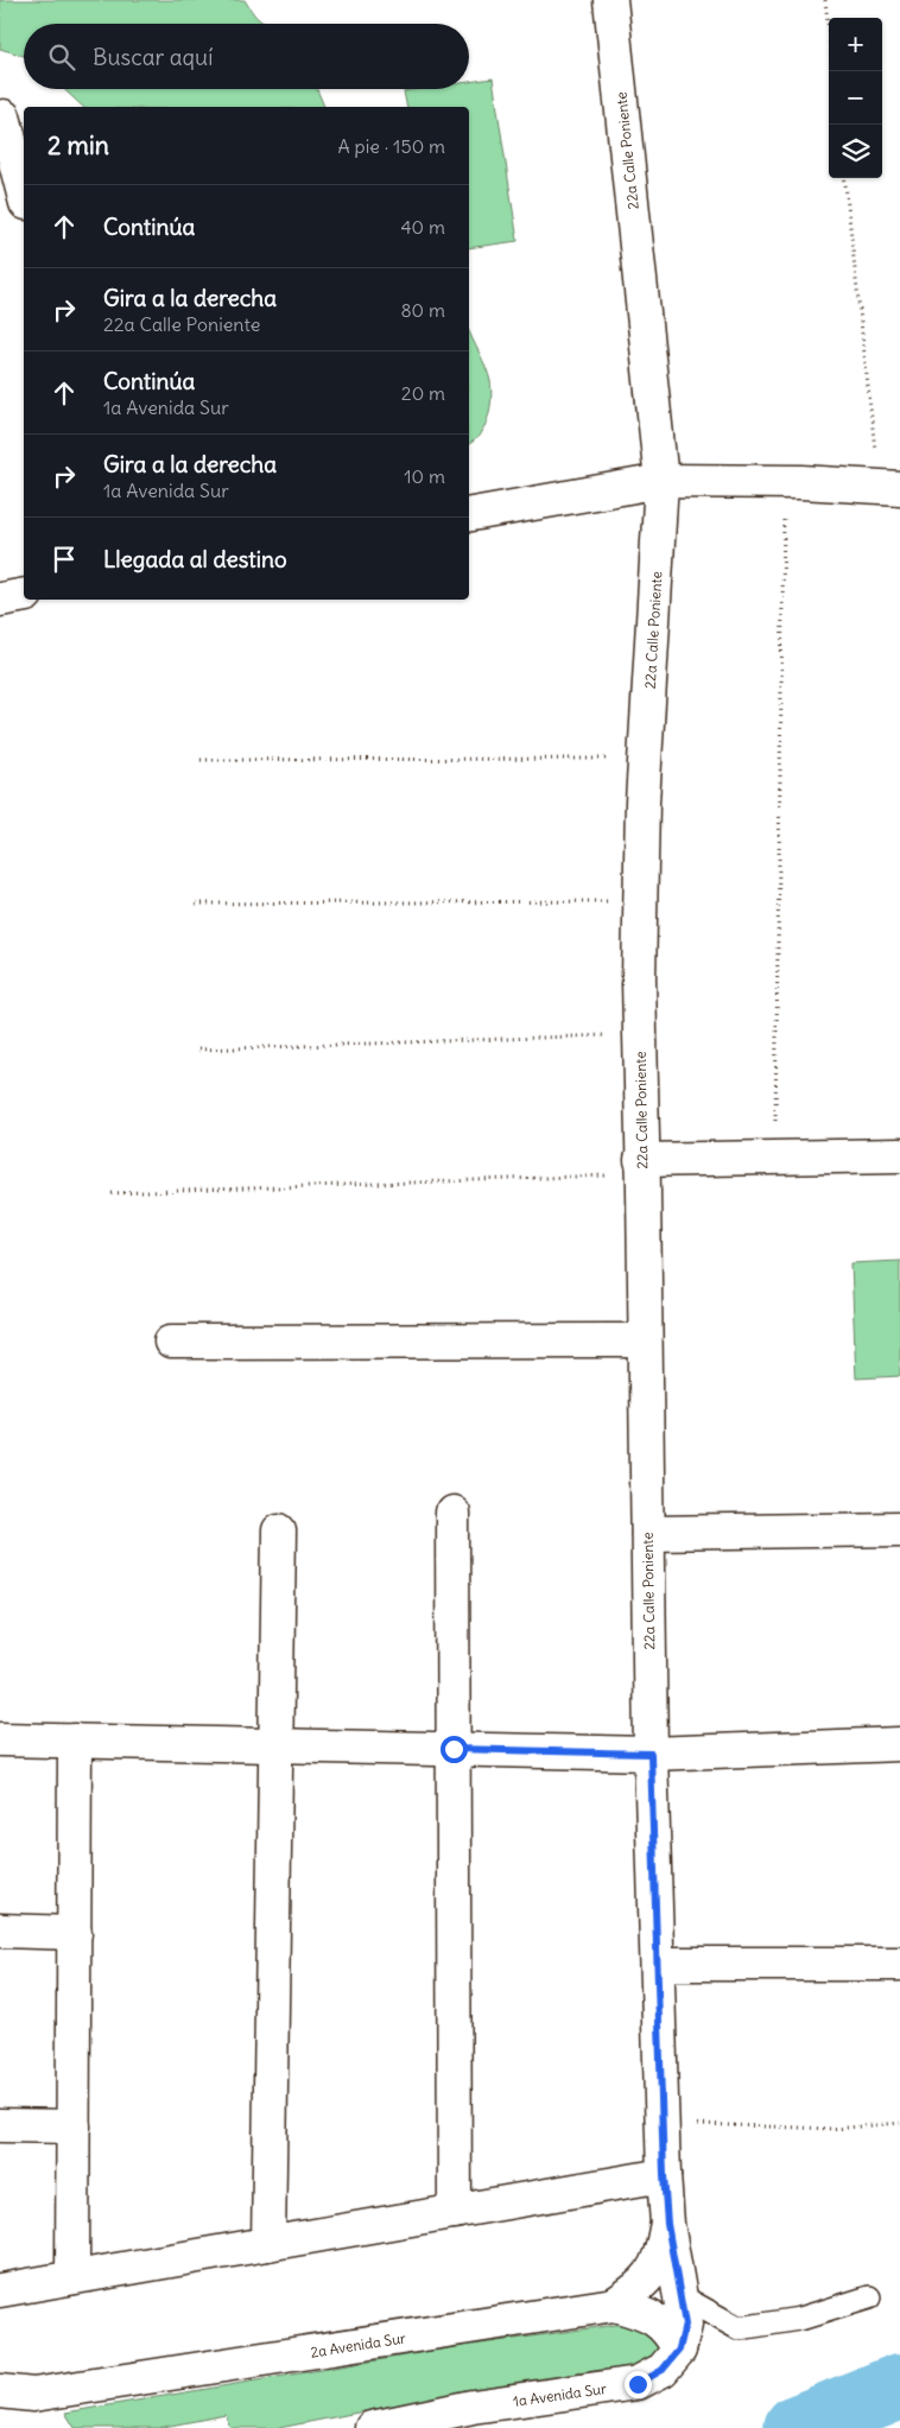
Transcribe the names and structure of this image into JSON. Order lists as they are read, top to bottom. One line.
{"streets":{"street":["22a Calle Poniente","2a Avenida Sur","1a Avenida Sur"]},"crossings":[["22a Calle Poniente","2a Avenida Sur"]],"page":{"map_buttons":["+","−"],"search":"Buscar aquí","heading":["2 min","A pie · 150 m"],"list":[["Continúa","40 m"],["Gira a la derecha","22a Calle Poniente","80 m"],["Continúa","1a Avenida Sur","20 m"],["Gira a la derecha","1a Avenida Sur","10 m"],"Llegada al destino"]}}
